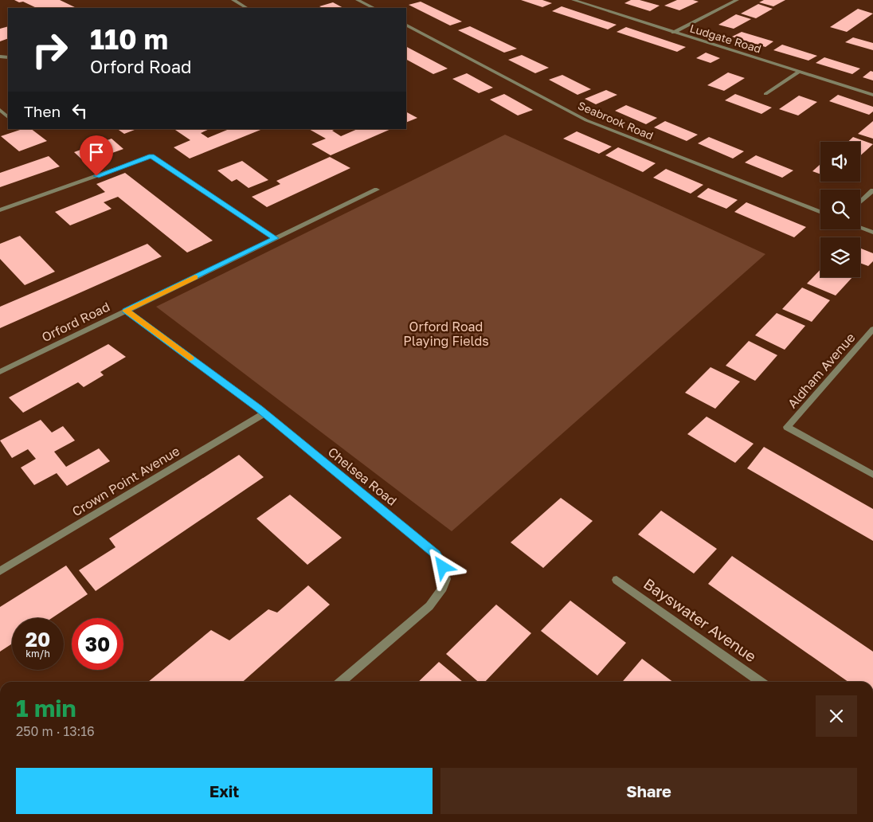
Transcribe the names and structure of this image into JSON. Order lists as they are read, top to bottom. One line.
{"streets":{"street":["Ludgate Road","Seabrook Road","Orford Road","Aldham Avenue","Chelsea Road","Crown Point Avenue","Bayswater Avenue"]},"crossings":[["Orford Road","Chelsea Road"],["Chelsea Road","Crown Point Avenue"]],"parks":["Orford Road Playing Fields"],"page":{"turn":["110 m","Orford Road"],"then":"Then","speed":"20 km/h","limit":"30","heading":["1 min","250 m · 13:16"],"buttons":["Exit","Share"]}}
